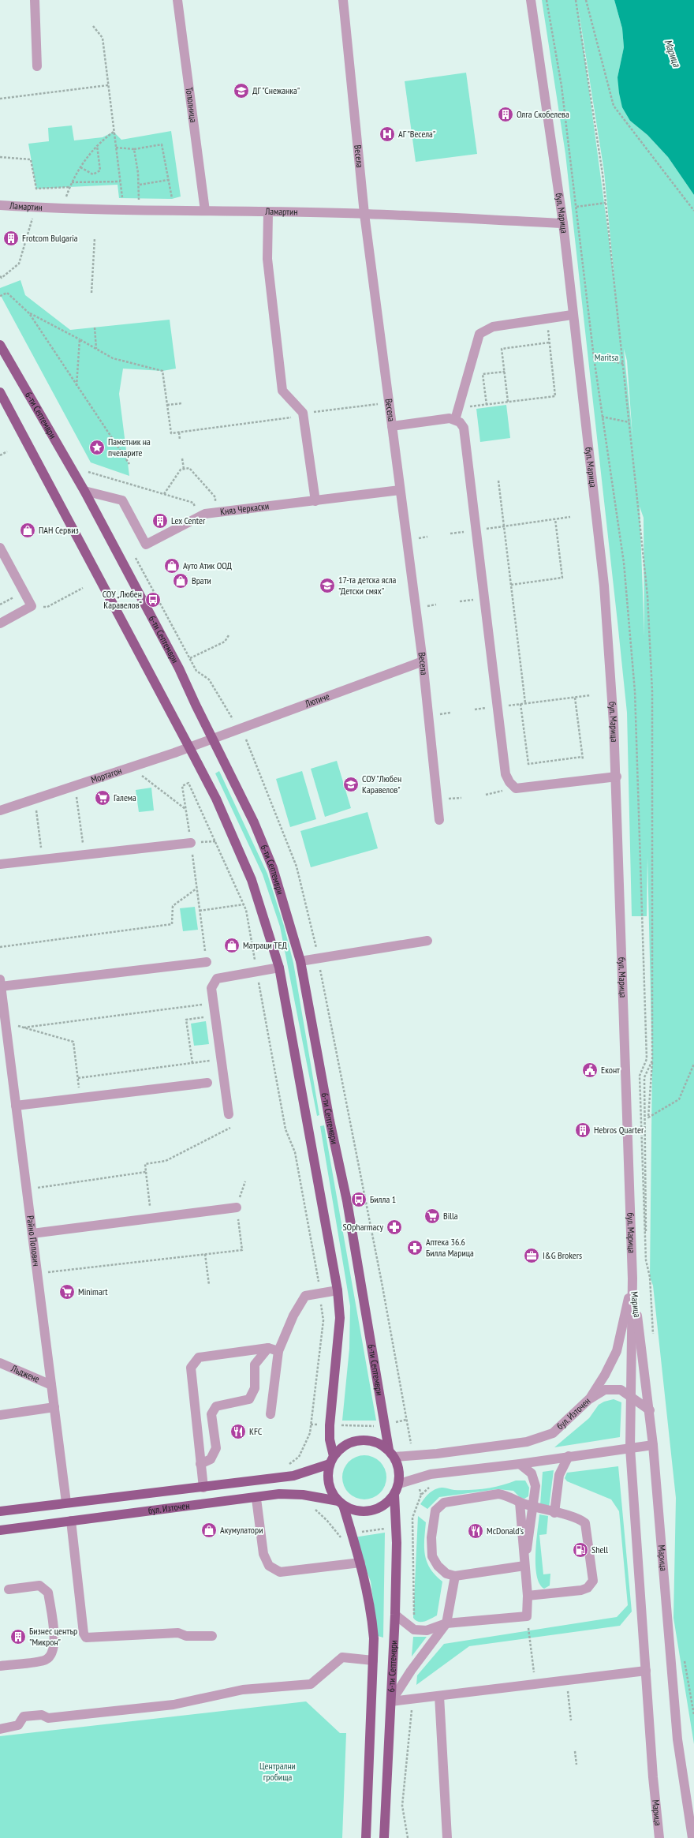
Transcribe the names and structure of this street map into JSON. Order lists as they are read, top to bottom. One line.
{"streets":{"main road":["6-ти Септември","бул. Източен"],"street":["Тополница","Весела","Ламартин","бул. Марица","Княз Черкаски","Лютиче","Мортагон","Райно Попович","Марица","Лъджене"]},"crossings":[["Тополница","Ламартин"],["Весела","Ламартин"],["Весела","Княз Черкаски"],["Весела","Лютиче"],["Ламартин","бул. Марица"],["бул. Марица","Марица"],["бул. Марица","бул. Източен"],["6-ти Септември","Княз Черкаски"],["6-ти Септември","Лютиче"],["6-ти Септември","Мортагон"],["6-ти Септември","бул. Източен"],["Лютиче","Мортагон"],["Райно Попович","Лъджене"],["Райно Попович","бул. Източен"],["Марица","бул. Източен"]],"water":["Марица"],"parks":["Maritsa","Централни гробища"],"places":{"school or university":["ДГ \"Снежанка\"","17-та детска ясла \"Детски смях\"","СОУ \"Любен Каравелов\""],"building":["Олга Скобелева","Frotcom Bulgaria","Lex Center","Hebros Quarter","Бизнес център \"Микрон\""],"hospital":["АГ \"Весела\""],"place":["Паметник на пчеларите"],"shop":["ПАН Сервиз","Ауто Атик ООД","Врати","Матраци ТЕД","Акумулатори"],"bus stop":["СОУ „Любен Каравелов“","Билла 1"],"supermarket":["Галема","Billa","Minimart"],"public building":["Еконт"],"pharmacy":["SOpharmacy","Аптека 36.6 Билла Марица"],"office":["I&G Brokers"],"restaurant":["KFC","McDonald's"],"fuel station":["Shell"]}}
